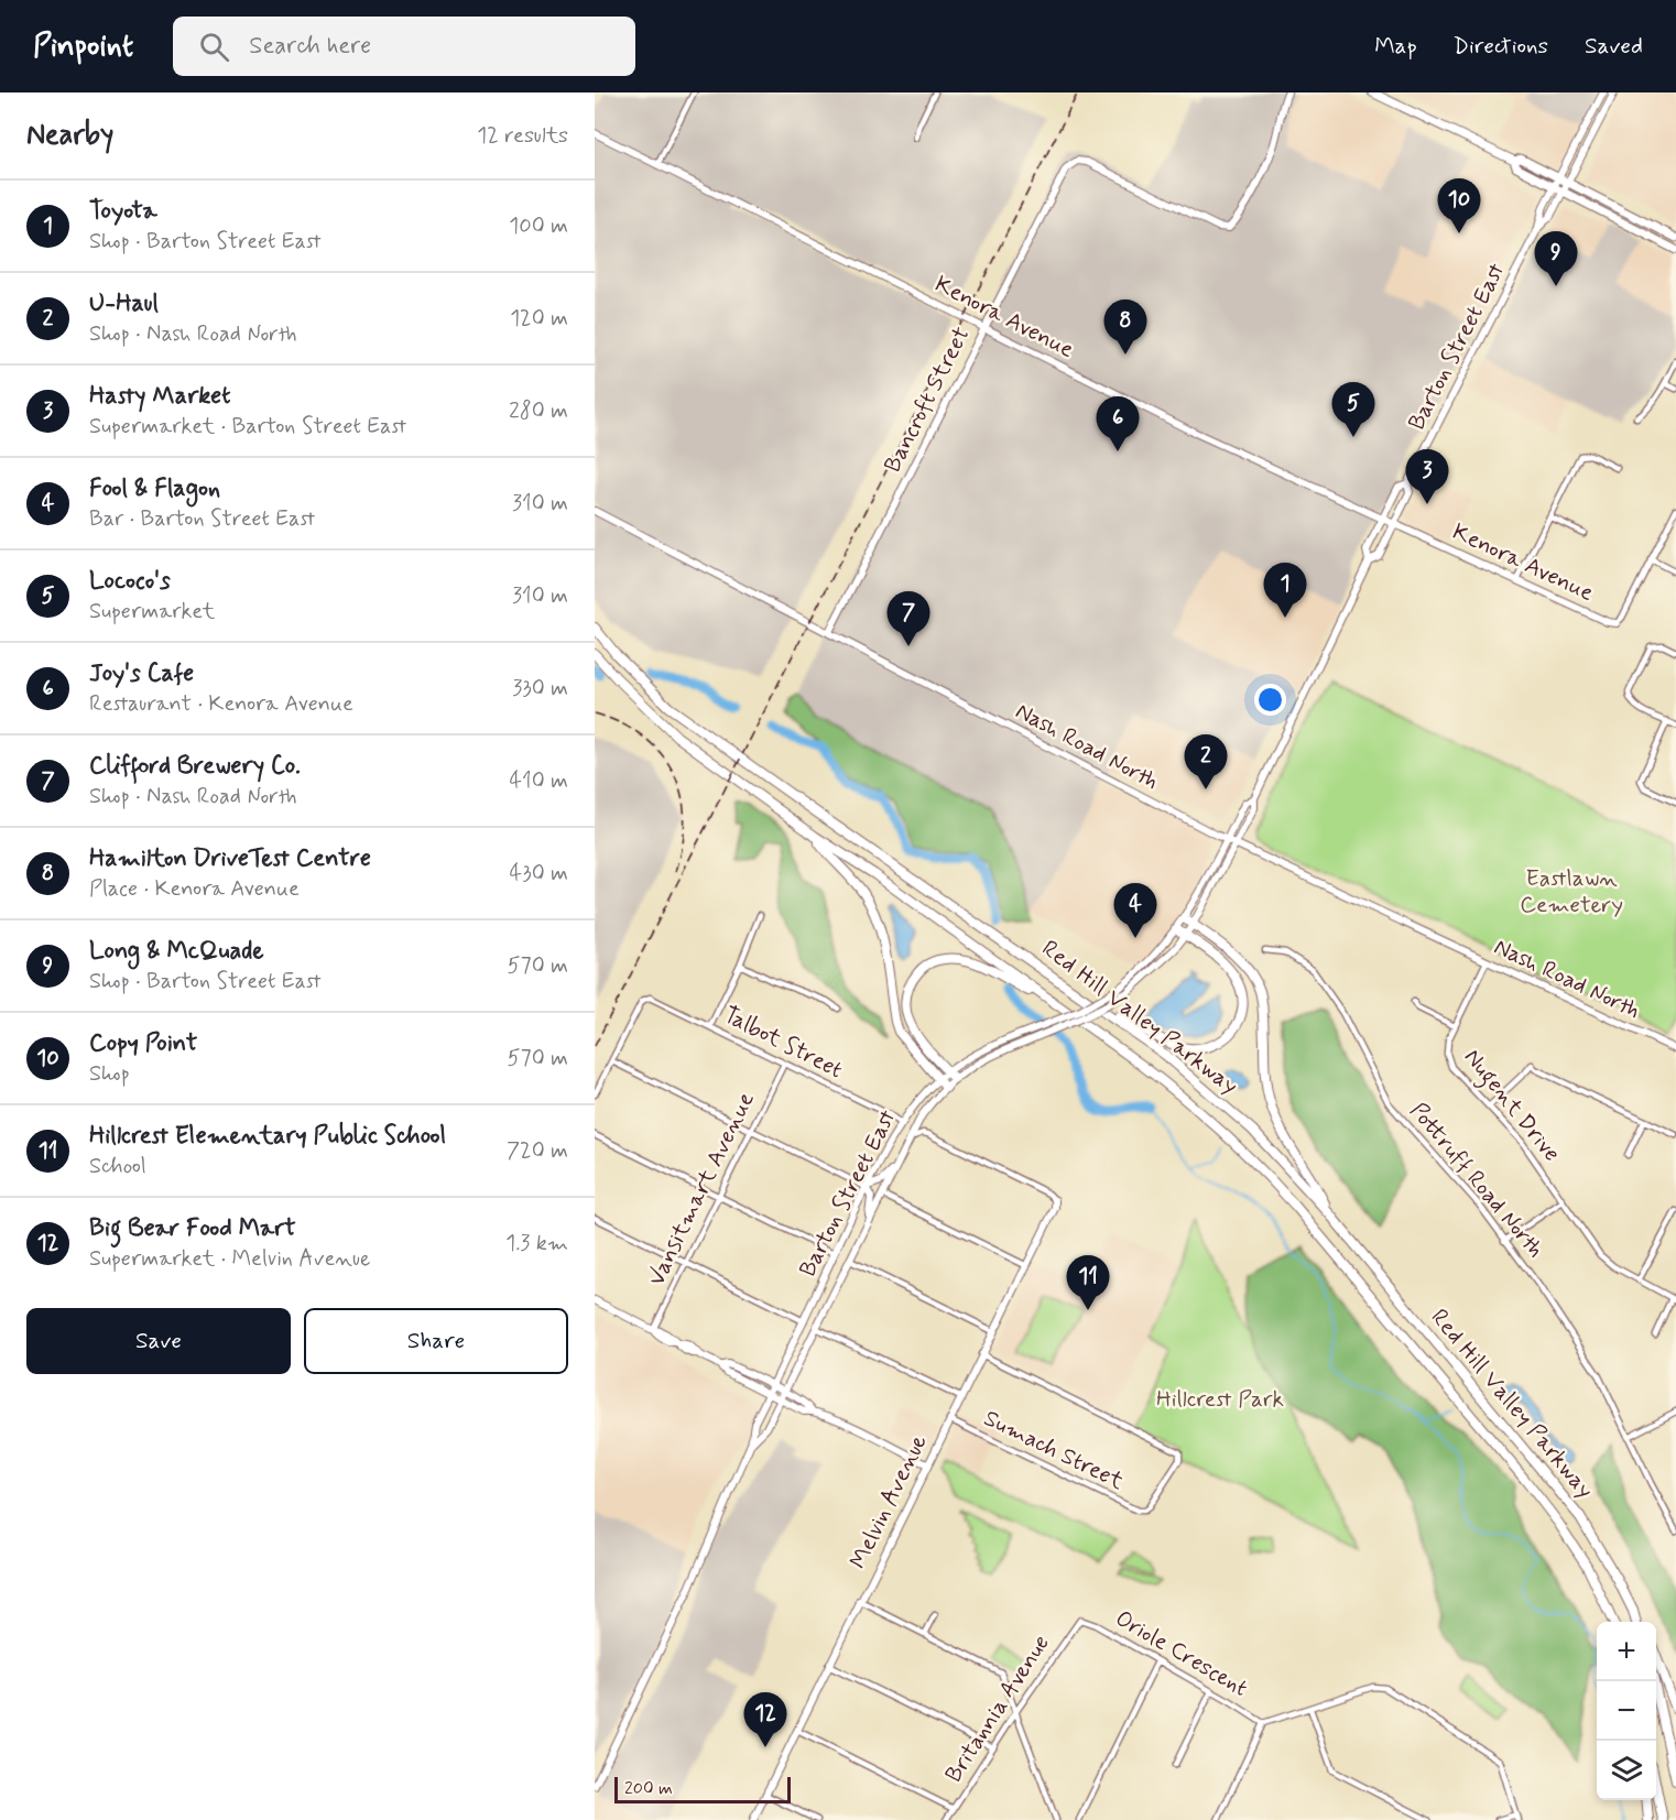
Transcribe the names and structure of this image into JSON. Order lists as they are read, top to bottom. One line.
{"streets":{"highway":["Red Hill Valley Parkway"],"main road":["Kenora Avenue","Barton Street East","Bancroft Street","Nash Road North","Melvin Avenue"],"street":["Talbot Street","Nugent Drive","Pottruff Road North","Vansitmart Avenue","Sumach Street","Oriole Crescent","Britannia Avenue"]},"crossings":[["Kenora Avenue","Barton Street East"],["Kenora Avenue","Bancroft Street"],["Barton Street East","Nash Road North"],["Barton Street East","Talbot Street"],["Bancroft Street","Nash Road North"],["Nash Road North","Nugent Drive"],["Talbot Street","Vansitmart Avenue"],["Sumach Street","Melvin Avenue"],["Oriole Crescent","Britannia Avenue"]],"parks":["Eastlawn Cemetery","Hillcrest Park"],"scale_bar":"200 m","page":{"header":"Pinpoint","search":"Search here","nav":["Map","Directions","Saved"],"heading":["Nearby","12 results"],"list":[{"mark":"1","name":"Toyota","note":"Shop · Barton Street East","value":"100 m"},{"mark":"2","name":"U-Haul","note":"Shop · Nash Road North","value":"120 m"},{"mark":"3","name":"Hasty Market","note":"Supermarket · Barton Street East","value":"280 m"},{"mark":"4","name":"Fool & Flagon","note":"Bar · Barton Street East","value":"310 m"},{"mark":"5","name":"Lococo's","note":"Supermarket","value":"310 m"},{"mark":"6","name":"Joy's Cafe","note":"Restaurant · Kenora Avenue","value":"330 m"},{"mark":"7","name":"Clifford Brewery Co.","note":"Shop · Nash Road North","value":"410 m"},{"mark":"8","name":"Hamilton DriveTest Centre","note":"Place · Kenora Avenue","value":"430 m"},{"mark":"9","name":"Long & McQuade","note":"Shop · Barton Street East","value":"570 m"},{"mark":"10","name":"Copy Point","note":"Shop","value":"570 m"},{"mark":"11","name":"Hillcrest Elementary Public School","note":"School","value":"720 m"},{"mark":"12","name":"Big Bear Food Mart","note":"Supermarket · Melvin Avenue","value":"1.3 km"}],"pins":["10","9","8","5","6","3","1","7","2","4","11","12"],"buttons":["Save","Share"],"map_buttons":["+","−"],"scale":"200 m"}}
